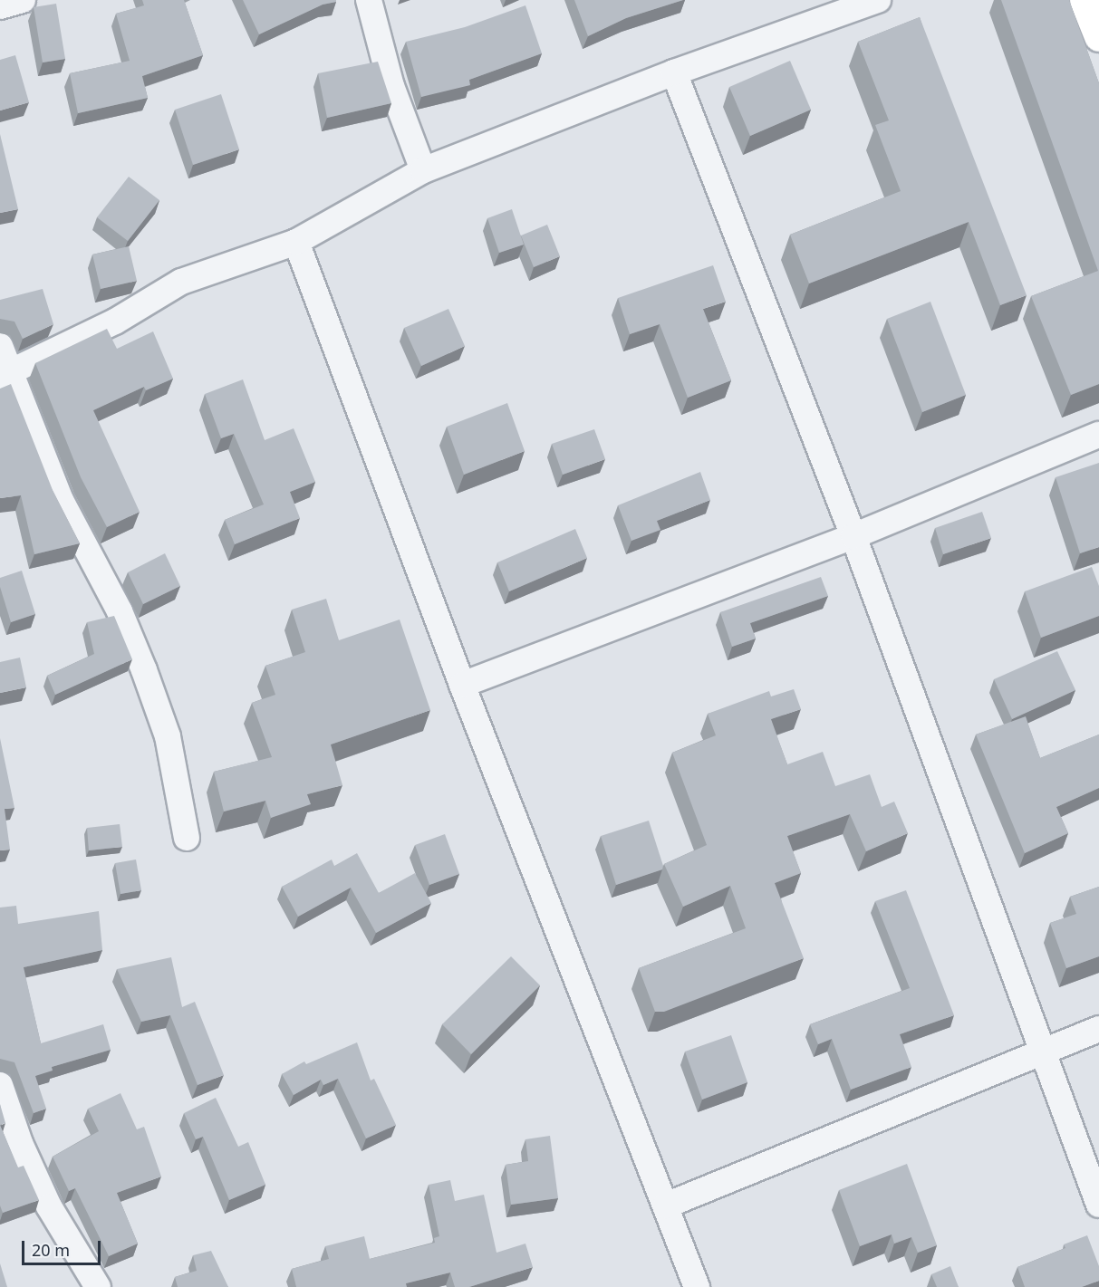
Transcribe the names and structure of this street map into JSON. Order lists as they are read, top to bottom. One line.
{"scale_bar":"20 m"}
